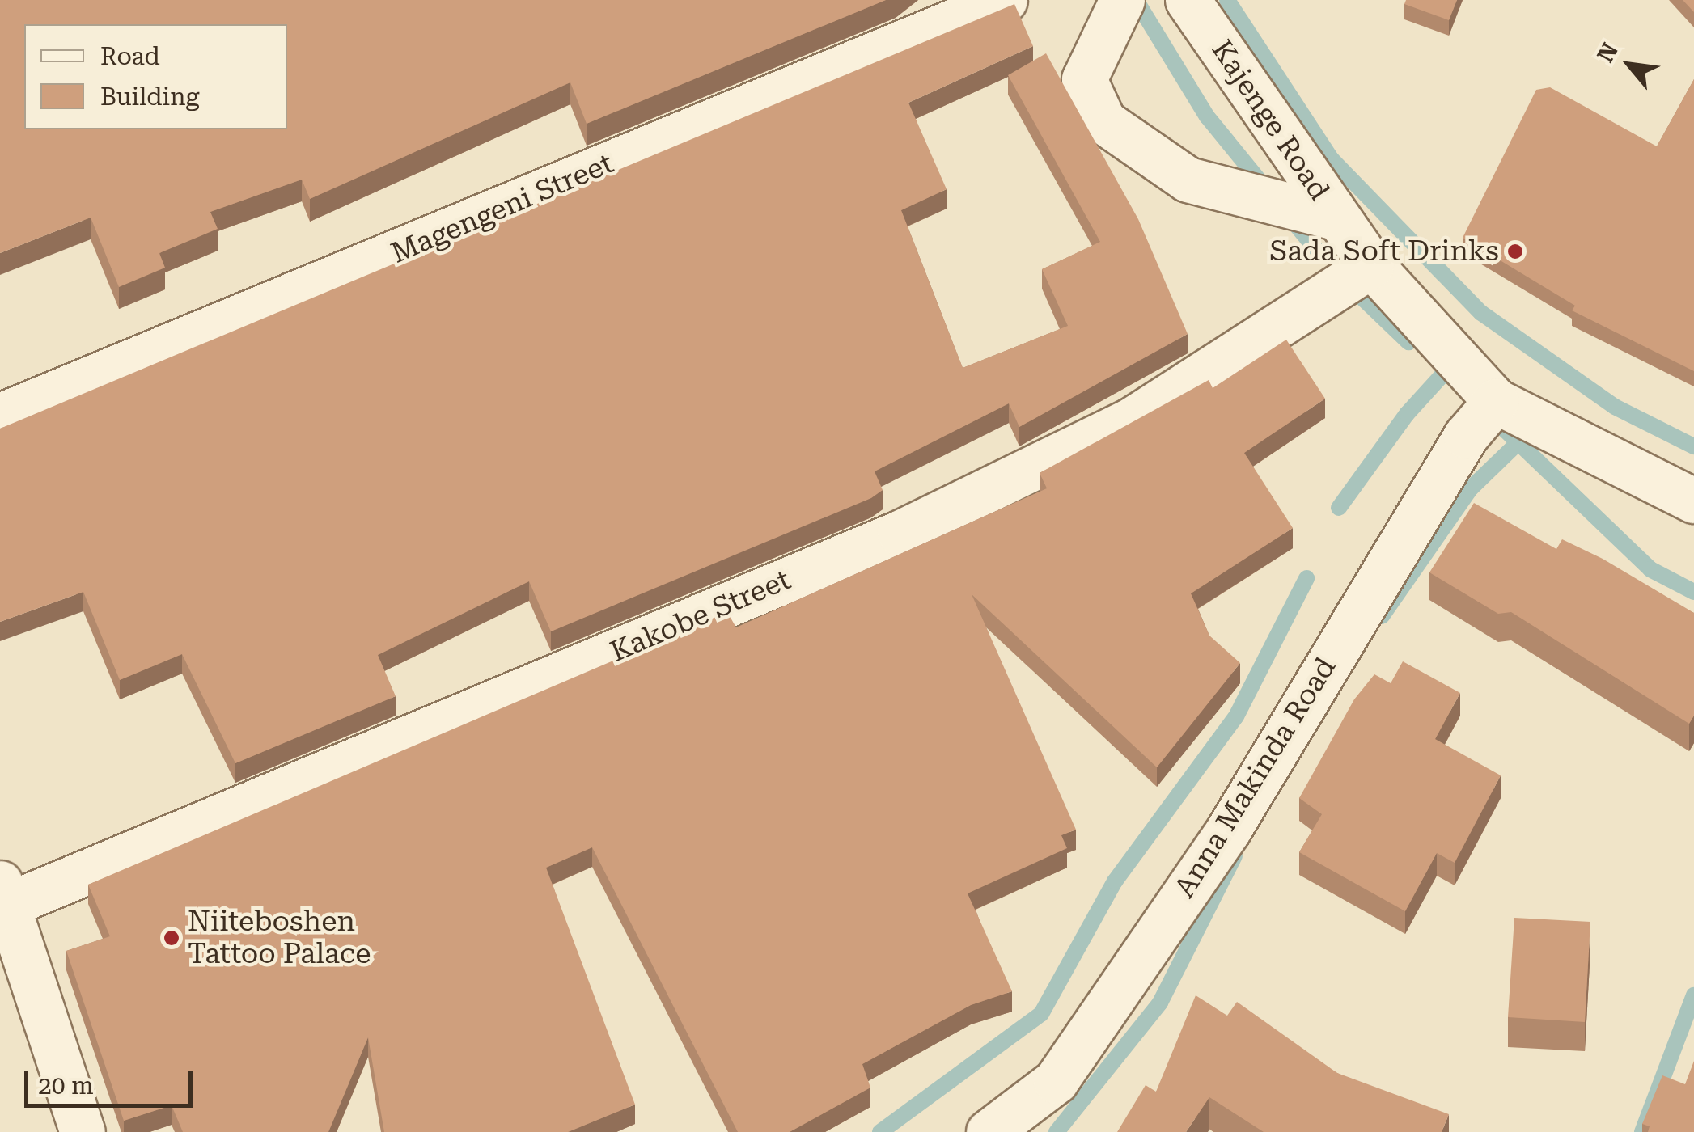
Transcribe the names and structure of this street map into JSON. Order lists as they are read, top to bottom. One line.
{"streets":{"street":["Kajenge Road","Magengeni Street","Kakobe Street","Anna Makinda Road"]},"crossings":[["Kajenge Road","Kakobe Street"],["Kajenge Road","Anna Makinda Road"]],"places":["Sada Soft Drinks","Niiteboshen Tattoo Palace"],"legend":["Road","Building"],"scale_bar":"20 m","north":"top left"}
